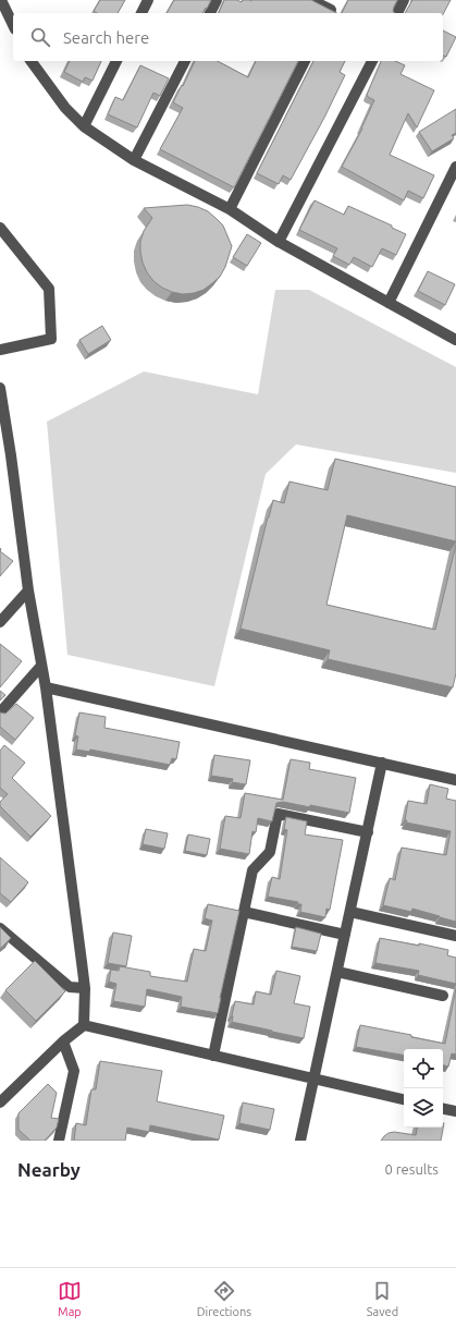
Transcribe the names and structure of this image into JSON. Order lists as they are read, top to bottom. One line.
{"page":{"search":"Search here","heading":["Nearby","0 results"],"nav":["Map","Directions","Saved"]}}
